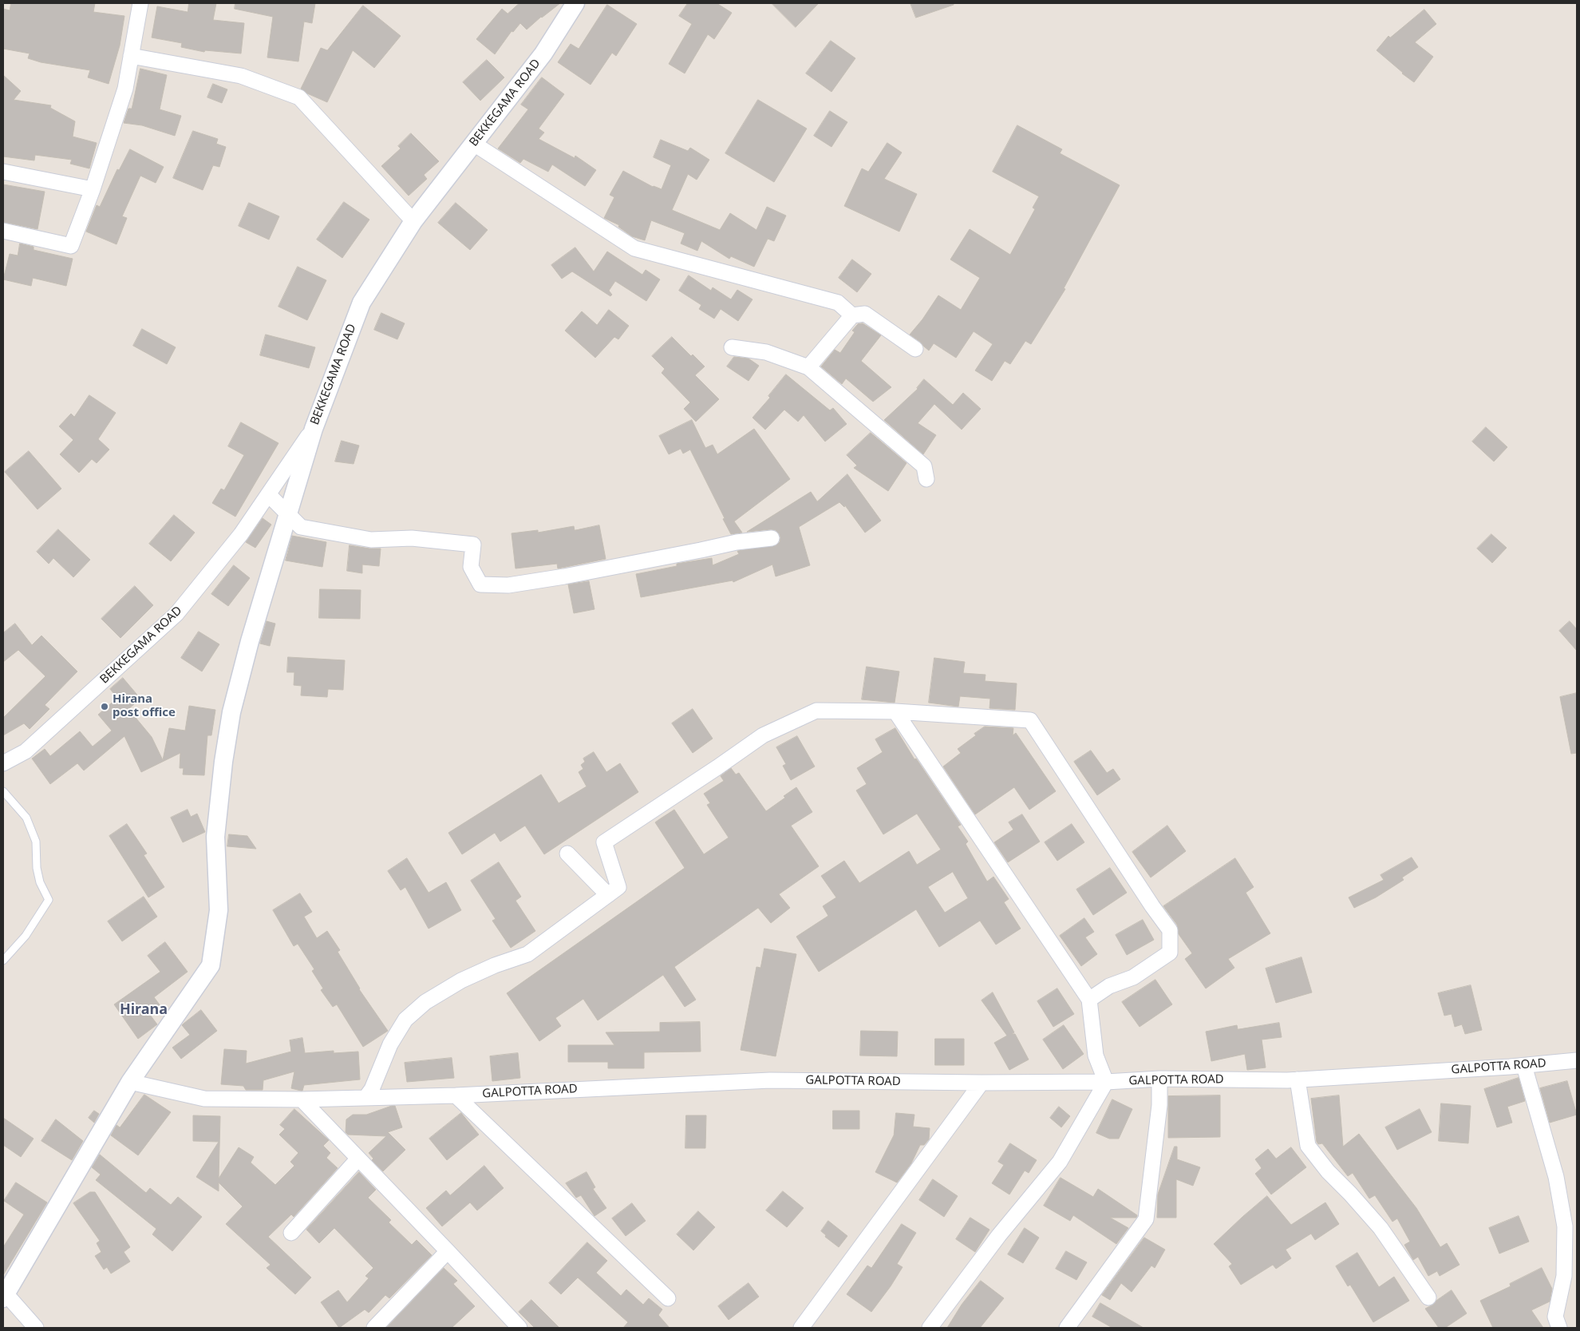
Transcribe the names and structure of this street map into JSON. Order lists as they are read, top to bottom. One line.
{"streets":{"street":["BEKKEGAMA ROAD","GALPOTTA ROAD"]},"districts":["Hirana"],"places":["Hirana post office"]}
